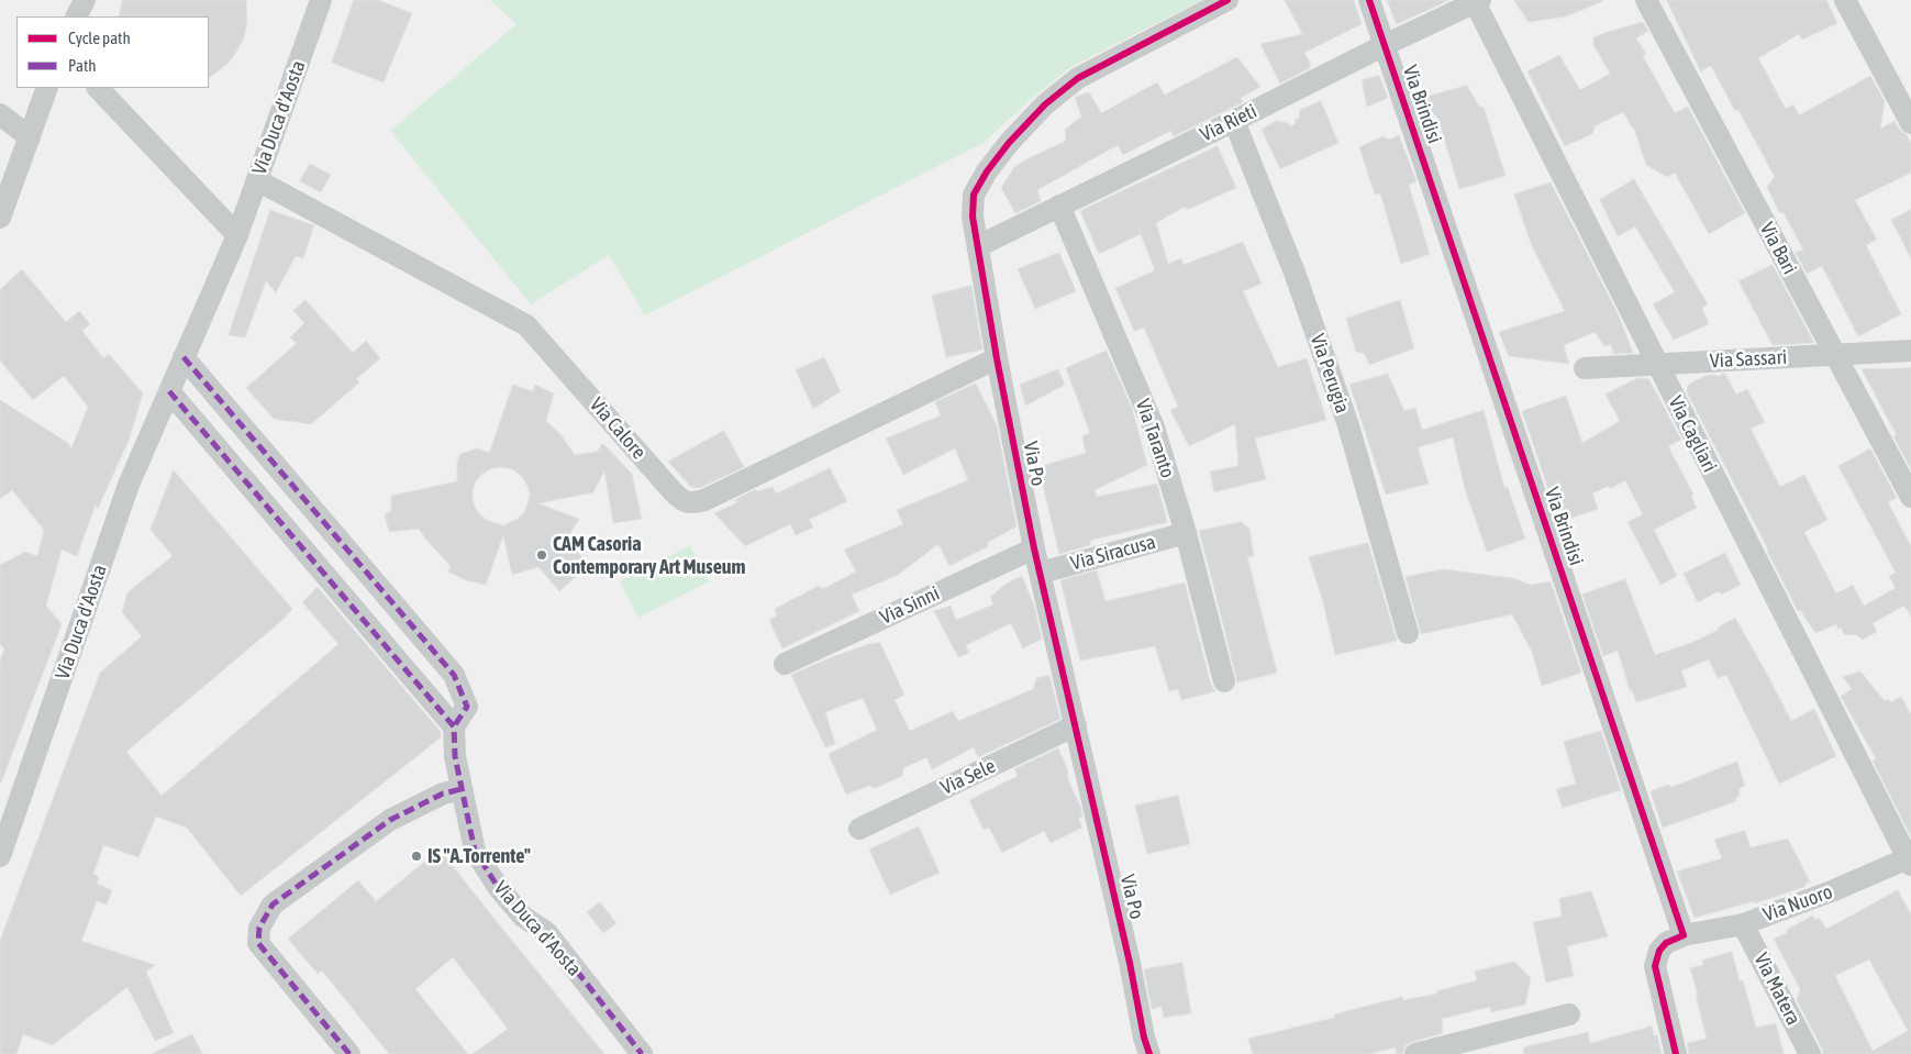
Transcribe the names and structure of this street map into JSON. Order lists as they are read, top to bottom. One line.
{"streets":{"street":["Via Brindisi","Via Duca d'Aosta","Via Rieti","Via Bari","Via Sassari","Via Perugia","Via Calore","Via Cagliari","Via Taranto","Via Po","Via Siracusa","Via Sinni","Via Sele","Via Nuoro","Via Matera"]},"crossings":[["Via Brindisi","Via Rieti"],["Via Brindisi","Via Nuoro"],["Via Duca d'Aosta","Via Calore"],["Via Rieti","Via Perugia"],["Via Rieti","Via Cagliari"],["Via Rieti","Via Taranto"],["Via Rieti","Via Po"],["Via Bari","Via Sassari"],["Via Sassari","Via Cagliari"],["Via Calore","Via Po"],["Via Cagliari","Via Nuoro"],["Via Taranto","Via Siracusa"],["Via Po","Via Siracusa"],["Via Po","Via Sinni"],["Via Po","Via Sele"],["Via Nuoro","Via Matera"]],"places":["CAM Casoria Contemporary Art Museum","IS \"A.Torrente\""],"legend":["Cycle path","Path"]}
